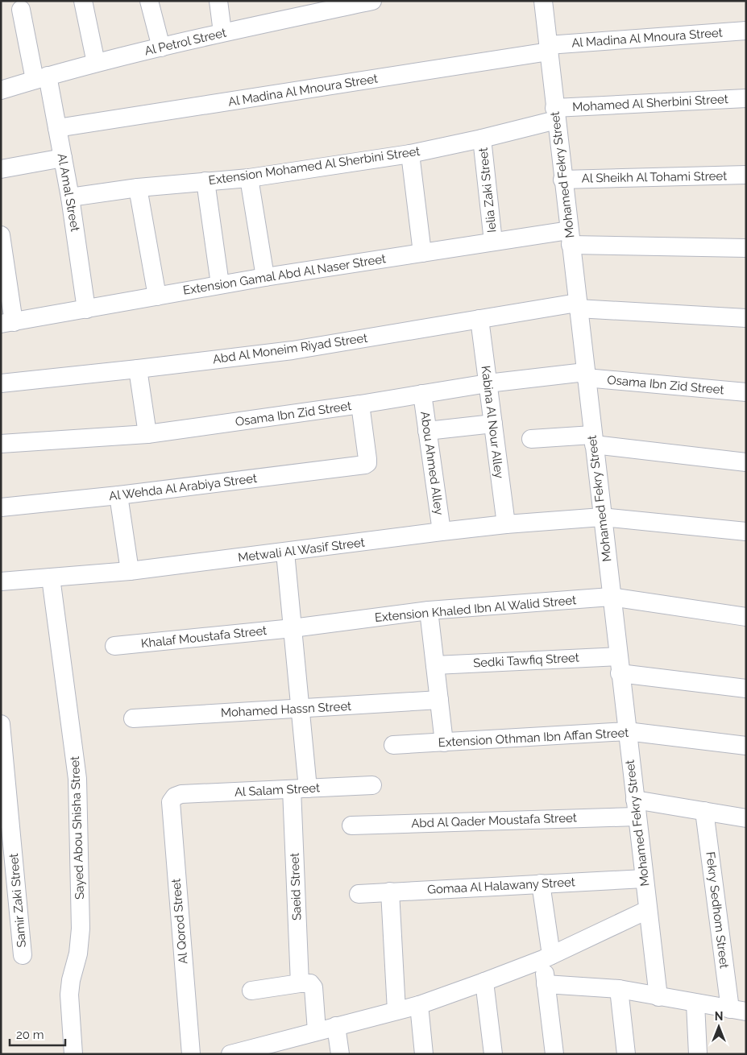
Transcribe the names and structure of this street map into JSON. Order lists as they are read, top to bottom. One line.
{"streets":{"street":["Al Madina Al Mnoura Street","Al Petrol Street","Mohamed Al Sherbini Street","Extension Mohamed Al Sherbini Street","Mohamed Fekry Street","Al Sheikh Al Tohami Street","Ielia Zaki Street","Al Amal Street","Extension Gamal Abd Al Naser Street","Abd Al Moneim Riyad Street","Osama Ibn Zid Street","Kabina Al Nour Alley","Abou Ahmed Alley","Al Wehda Al Arabiya Street","Metwali Al Wasif Street","Extension Khaled Ibn Al Walid Street","Khalaf Moustafa Street","Sedki Tawfiq Street","Mohamed Hassn Street","Extension Othman Ibn Affan Street","Al Salam Street","Abd Al Qader Moustafa Street","Sayed Abou Shisha Street","Gomaa Al Halawany Street","Saeid Street","Samir Zaki Street","Fekry Sedhom Street","Al Qorod Street"]},"crossings":[["Al Madina Al Mnoura Street","Mohamed Fekry Street"],["Al Madina Al Mnoura Street","Al Amal Street"],["Al Petrol Street","Al Amal Street"],["Mohamed Al Sherbini Street","Extension Mohamed Al Sherbini Street"],["Mohamed Al Sherbini Street","Mohamed Fekry Street"],["Extension Mohamed Al Sherbini Street","Mohamed Fekry Street"],["Extension Mohamed Al Sherbini Street","Ielia Zaki Street"],["Extension Mohamed Al Sherbini Street","Al Amal Street"],["Mohamed Fekry Street","Al Sheikh Al Tohami Street"],["Mohamed Fekry Street","Extension Gamal Abd Al Naser Street"],["Mohamed Fekry Street","Abd Al Moneim Riyad Street"],["Mohamed Fekry Street","Osama Ibn Zid Street"],["Mohamed Fekry Street","Metwali Al Wasif Street"],["Mohamed Fekry Street","Extension Khaled Ibn Al Walid Street"],["Mohamed Fekry Street","Sedki Tawfiq Street"],["Mohamed Fekry Street","Extension Othman Ibn Affan Street"],["Mohamed Fekry Street","Abd Al Qader Moustafa Street"],["Mohamed Fekry Street","Gomaa Al Halawany Street"],["Ielia Zaki Street","Extension Gamal Abd Al Naser Street"],["Al Amal Street","Extension Gamal Abd Al Naser Street"],["Abd Al Moneim Riyad Street","Kabina Al Nour Alley"],["Osama Ibn Zid Street","Kabina Al Nour Alley"],["Osama Ibn Zid Street","Abou Ahmed Alley"],["Osama Ibn Zid Street","Al Wehda Al Arabiya Street"],["Kabina Al Nour Alley","Metwali Al Wasif Street"],["Abou Ahmed Alley","Metwali Al Wasif Street"],["Metwali Al Wasif Street","Sayed Abou Shisha Street"],["Metwali Al Wasif Street","Saeid Street"],["Extension Khaled Ibn Al Walid Street","Khalaf Moustafa Street"],["Extension Khaled Ibn Al Walid Street","Saeid Street"],["Khalaf Moustafa Street","Saeid Street"],["Mohamed Hassn Street","Saeid Street"],["Al Salam Street","Saeid Street"],["Al Salam Street","Al Qorod Street"],["Abd Al Qader Moustafa Street","Fekry Sedhom Street"]],"scale_bar":"20 m","north":"top"}
